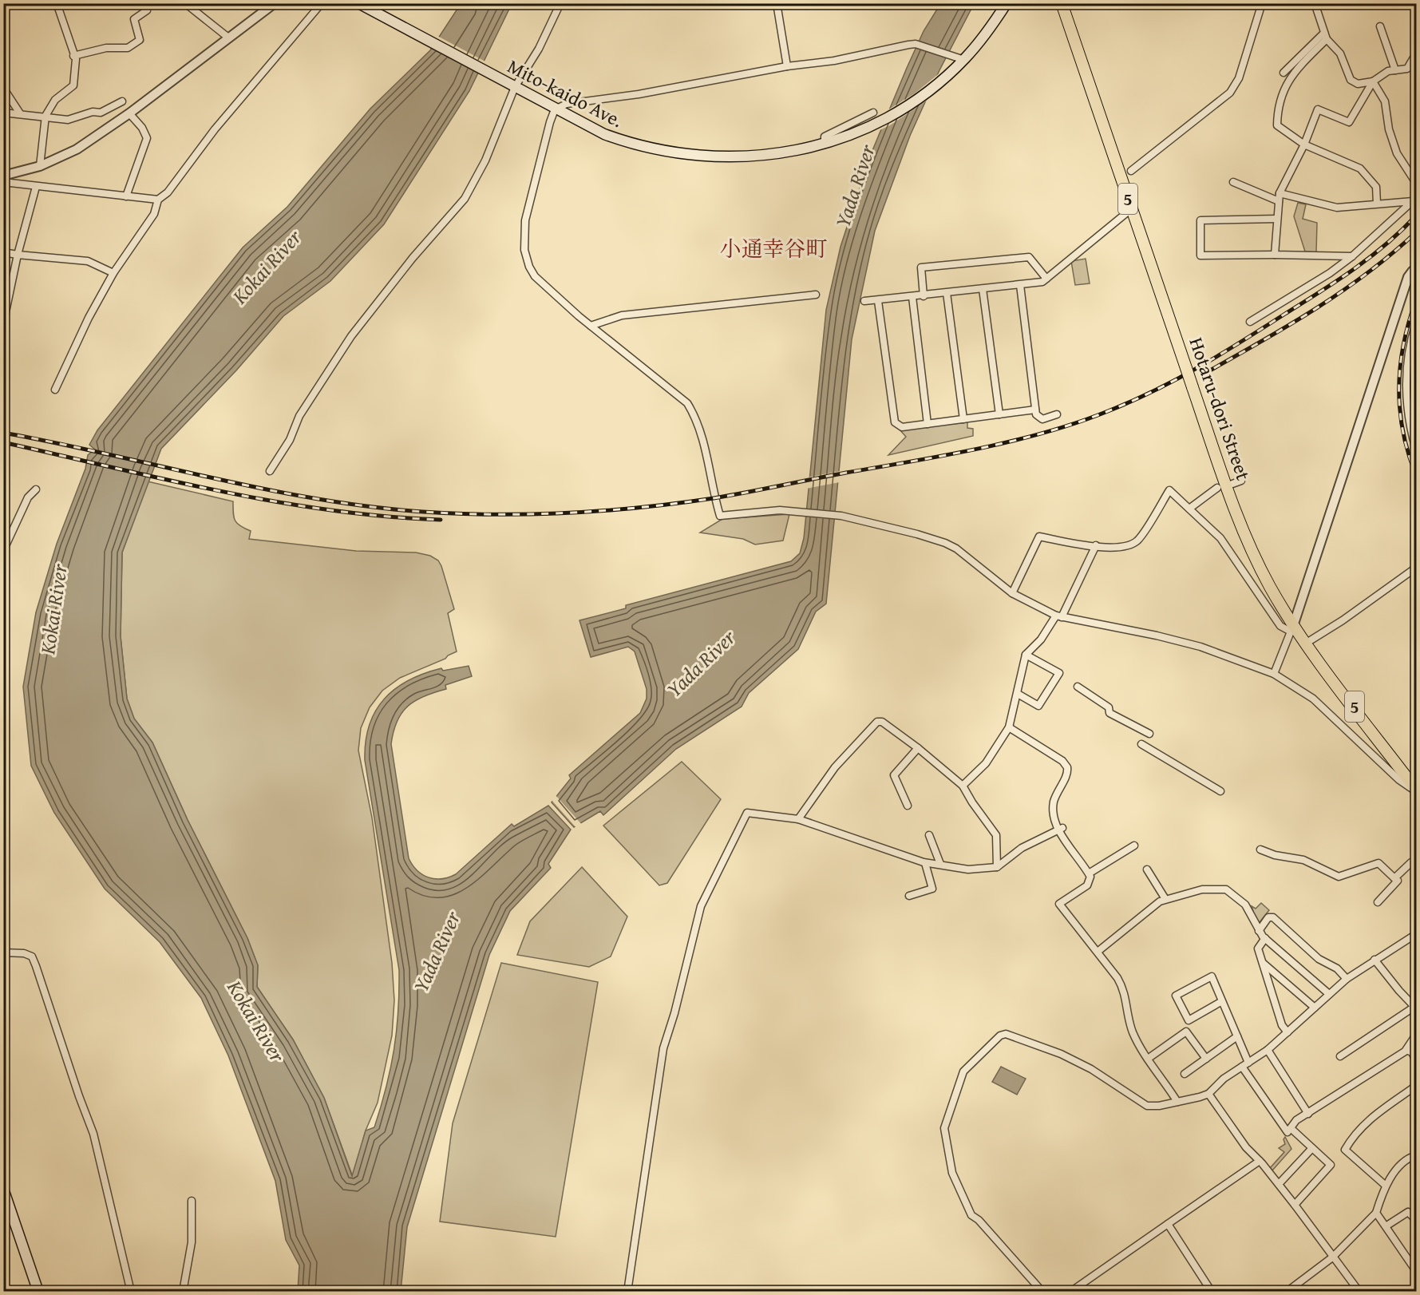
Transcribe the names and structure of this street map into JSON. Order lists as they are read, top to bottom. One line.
{"streets":{"main road":["Mito-kaido Ave.","5","Hotaru-dori Street"]},"districts":["小通幸谷町"],"water":["Yada River","Kokai River"]}
